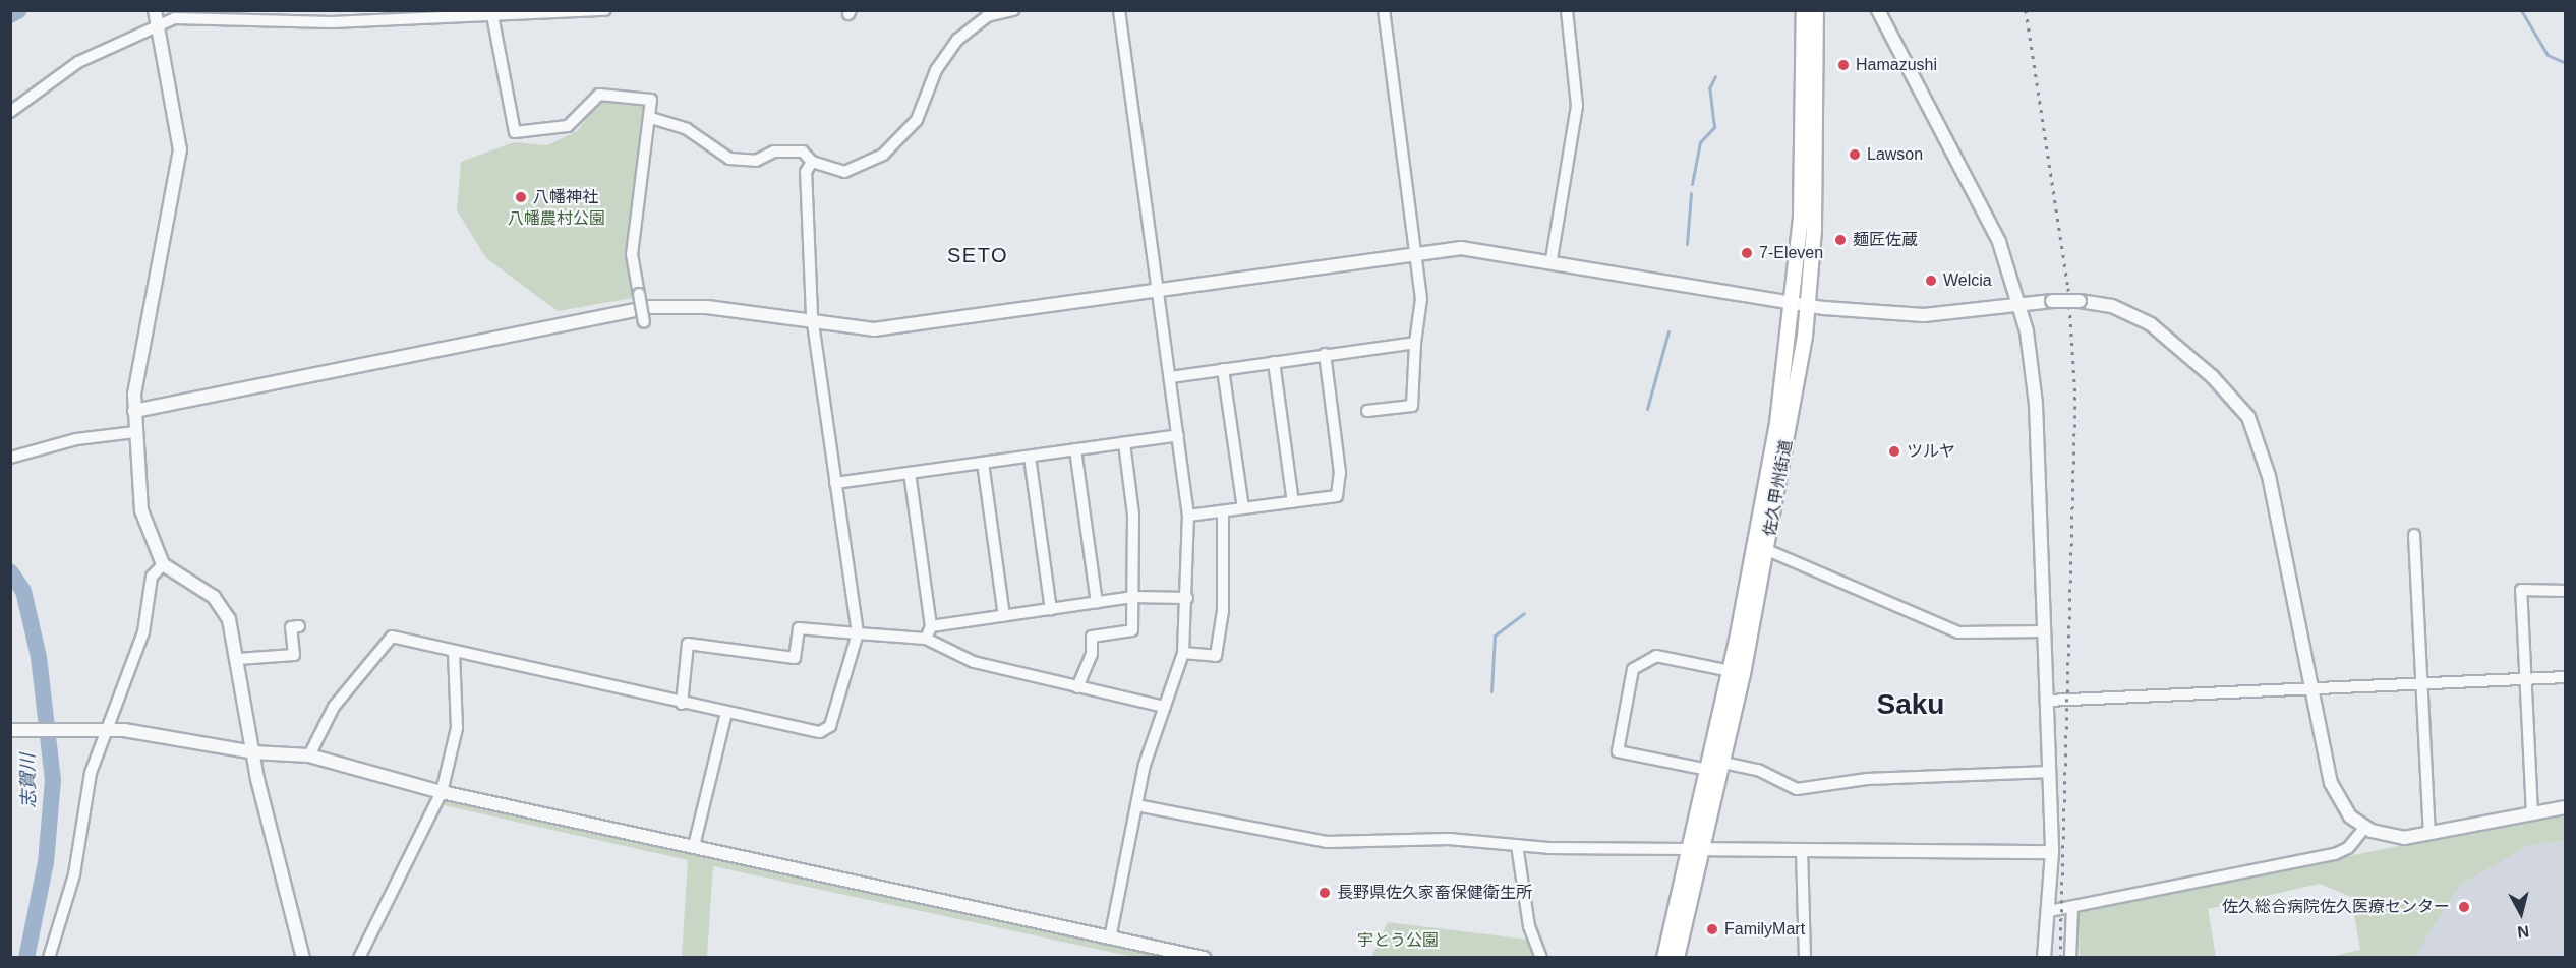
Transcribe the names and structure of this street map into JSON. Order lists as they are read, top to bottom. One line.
{"streets":{"main road":["佐久甲州街道"]},"districts":["SETO","Saku"],"water":["志賀川"],"parks":["八幡農村公園","宇とう公園"],"places":["Hamazushi","Lawson","八幡神社","麺匠佐蔵","7-Eleven","Welcia","ツルヤ","長野県佐久家畜保健衛生所","佐久総合病院佐久医療センター","FamilyMart"],"north":"bottom"}
